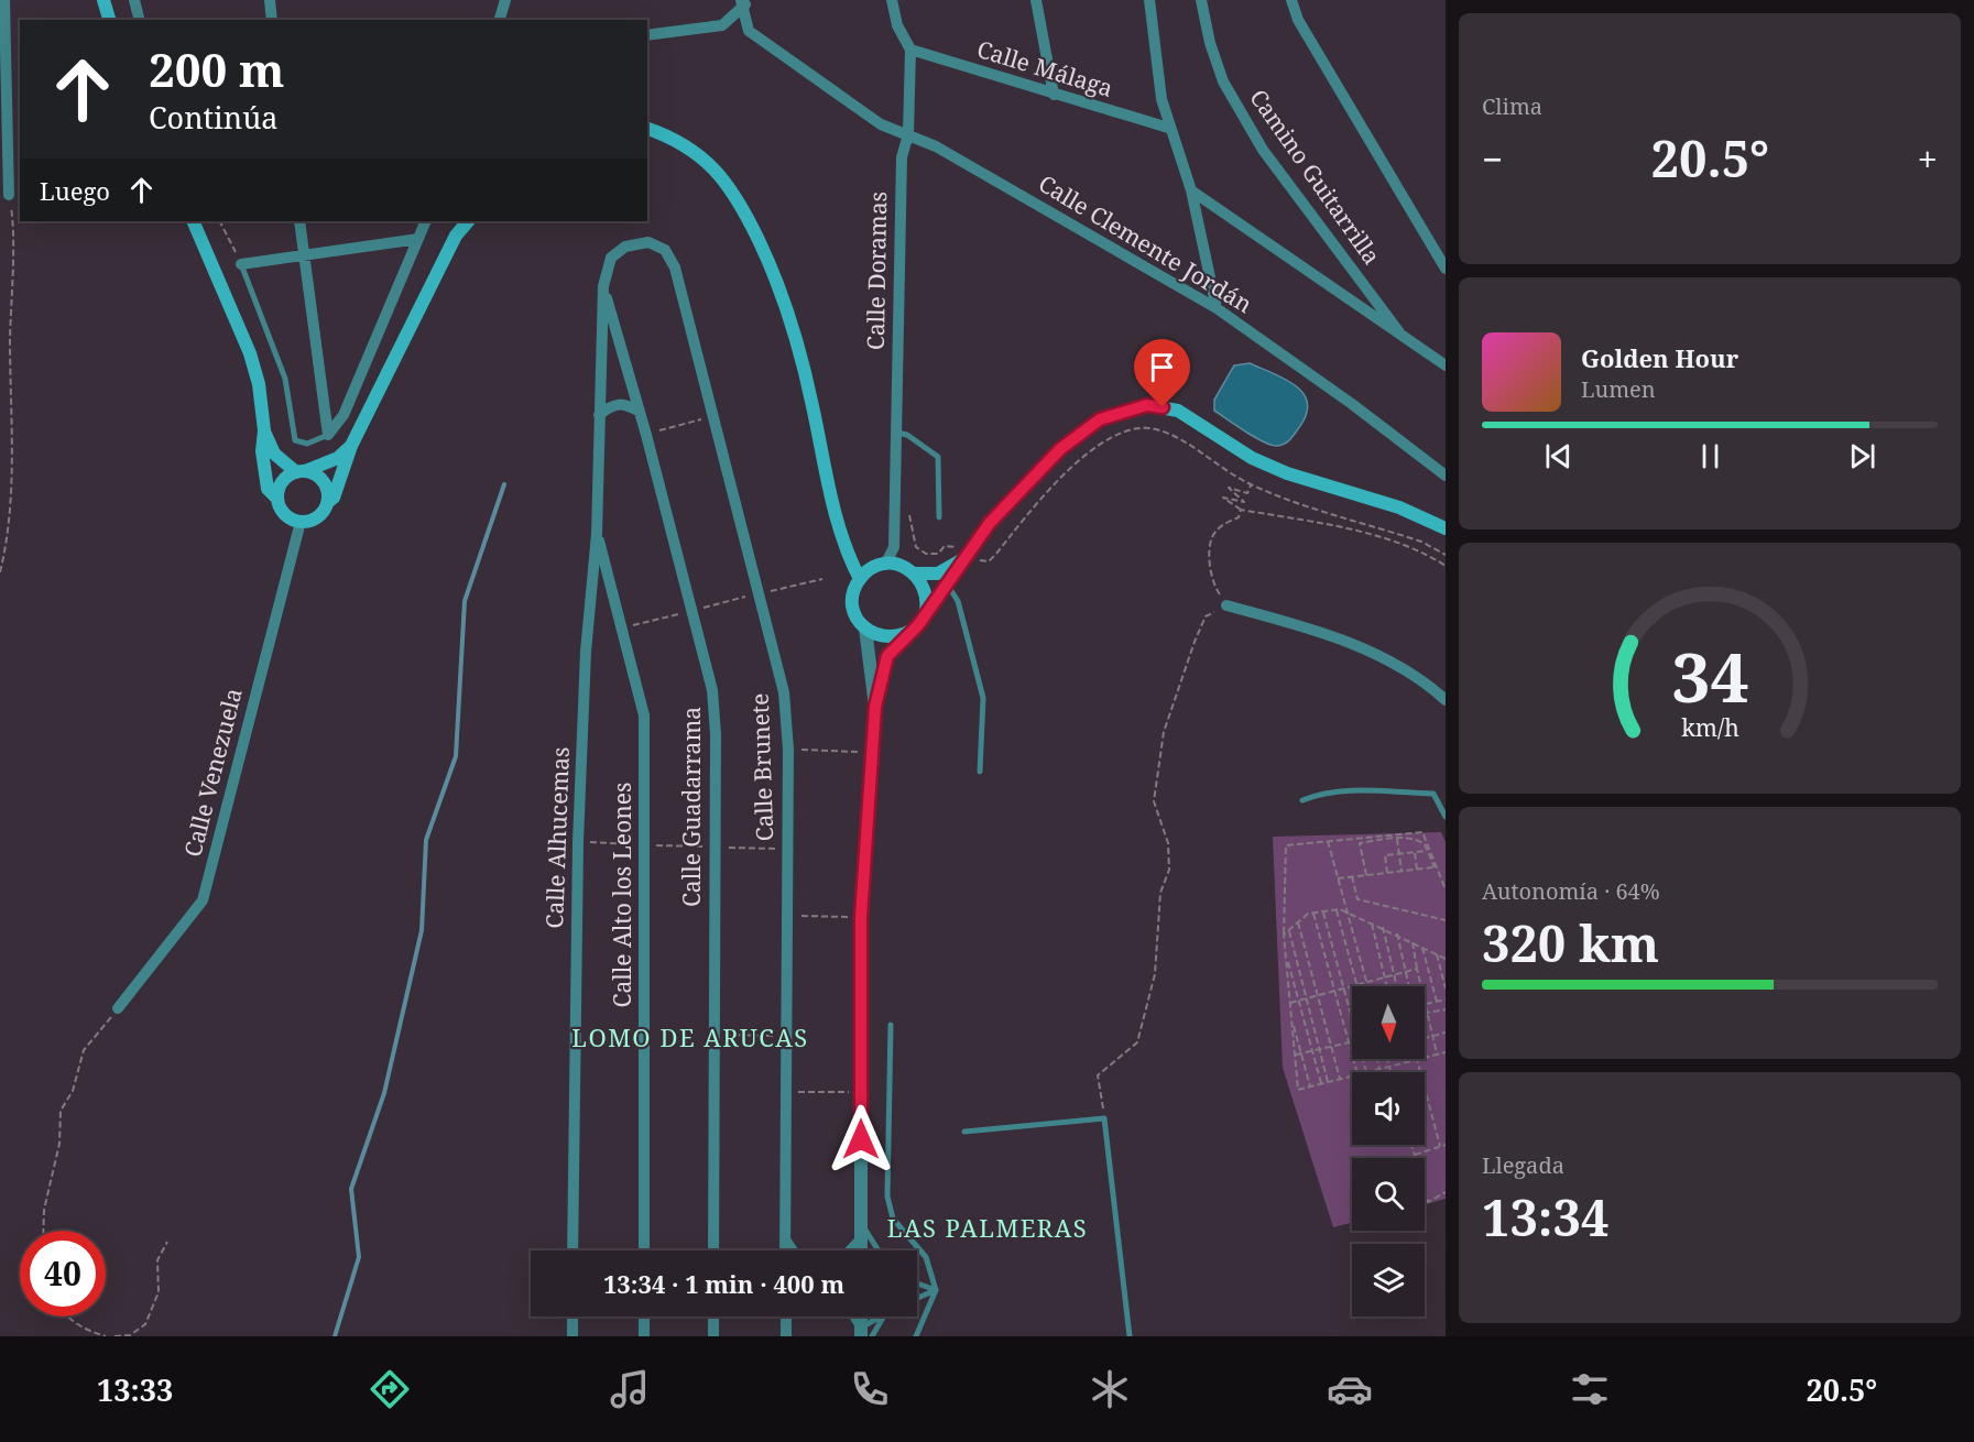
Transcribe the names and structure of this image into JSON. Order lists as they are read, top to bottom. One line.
{"streets":{"street":["Calle Málaga","Camino Guitarrilla","Calle Clemente Jordán","Calle Doramas","Calle Brunete","Calle Venezuela","Calle Guadarrama","Calle Alhucemas","Calle Alto los Leones"]},"crossings":[["Calle Málaga","Calle Doramas"],["Calle Clemente Jordán","Calle Doramas"],["Calle Brunete","Calle Alhucemas"],["Calle Guadarrama","Calle Alhucemas"],["Calle Alhucemas","Calle Alto los Leones"]],"districts":["LOMO DE ARUCAS","LAS PALMERAS"],"north":"bottom","page":{"tile":["Clima",["Autonomía · 64%","320 km"],["Llegada","13:34"]],"turn":["200 m","Continúa"],"heat":["−","20.5°","+"],"then":"Luego","song":["Golden Hour","Lumen"],"limit":"40","trip":"13:34 · 1 min · 400 m","tabs":["13:33","20.5°"],"gauge":["34","km/h"]}}
